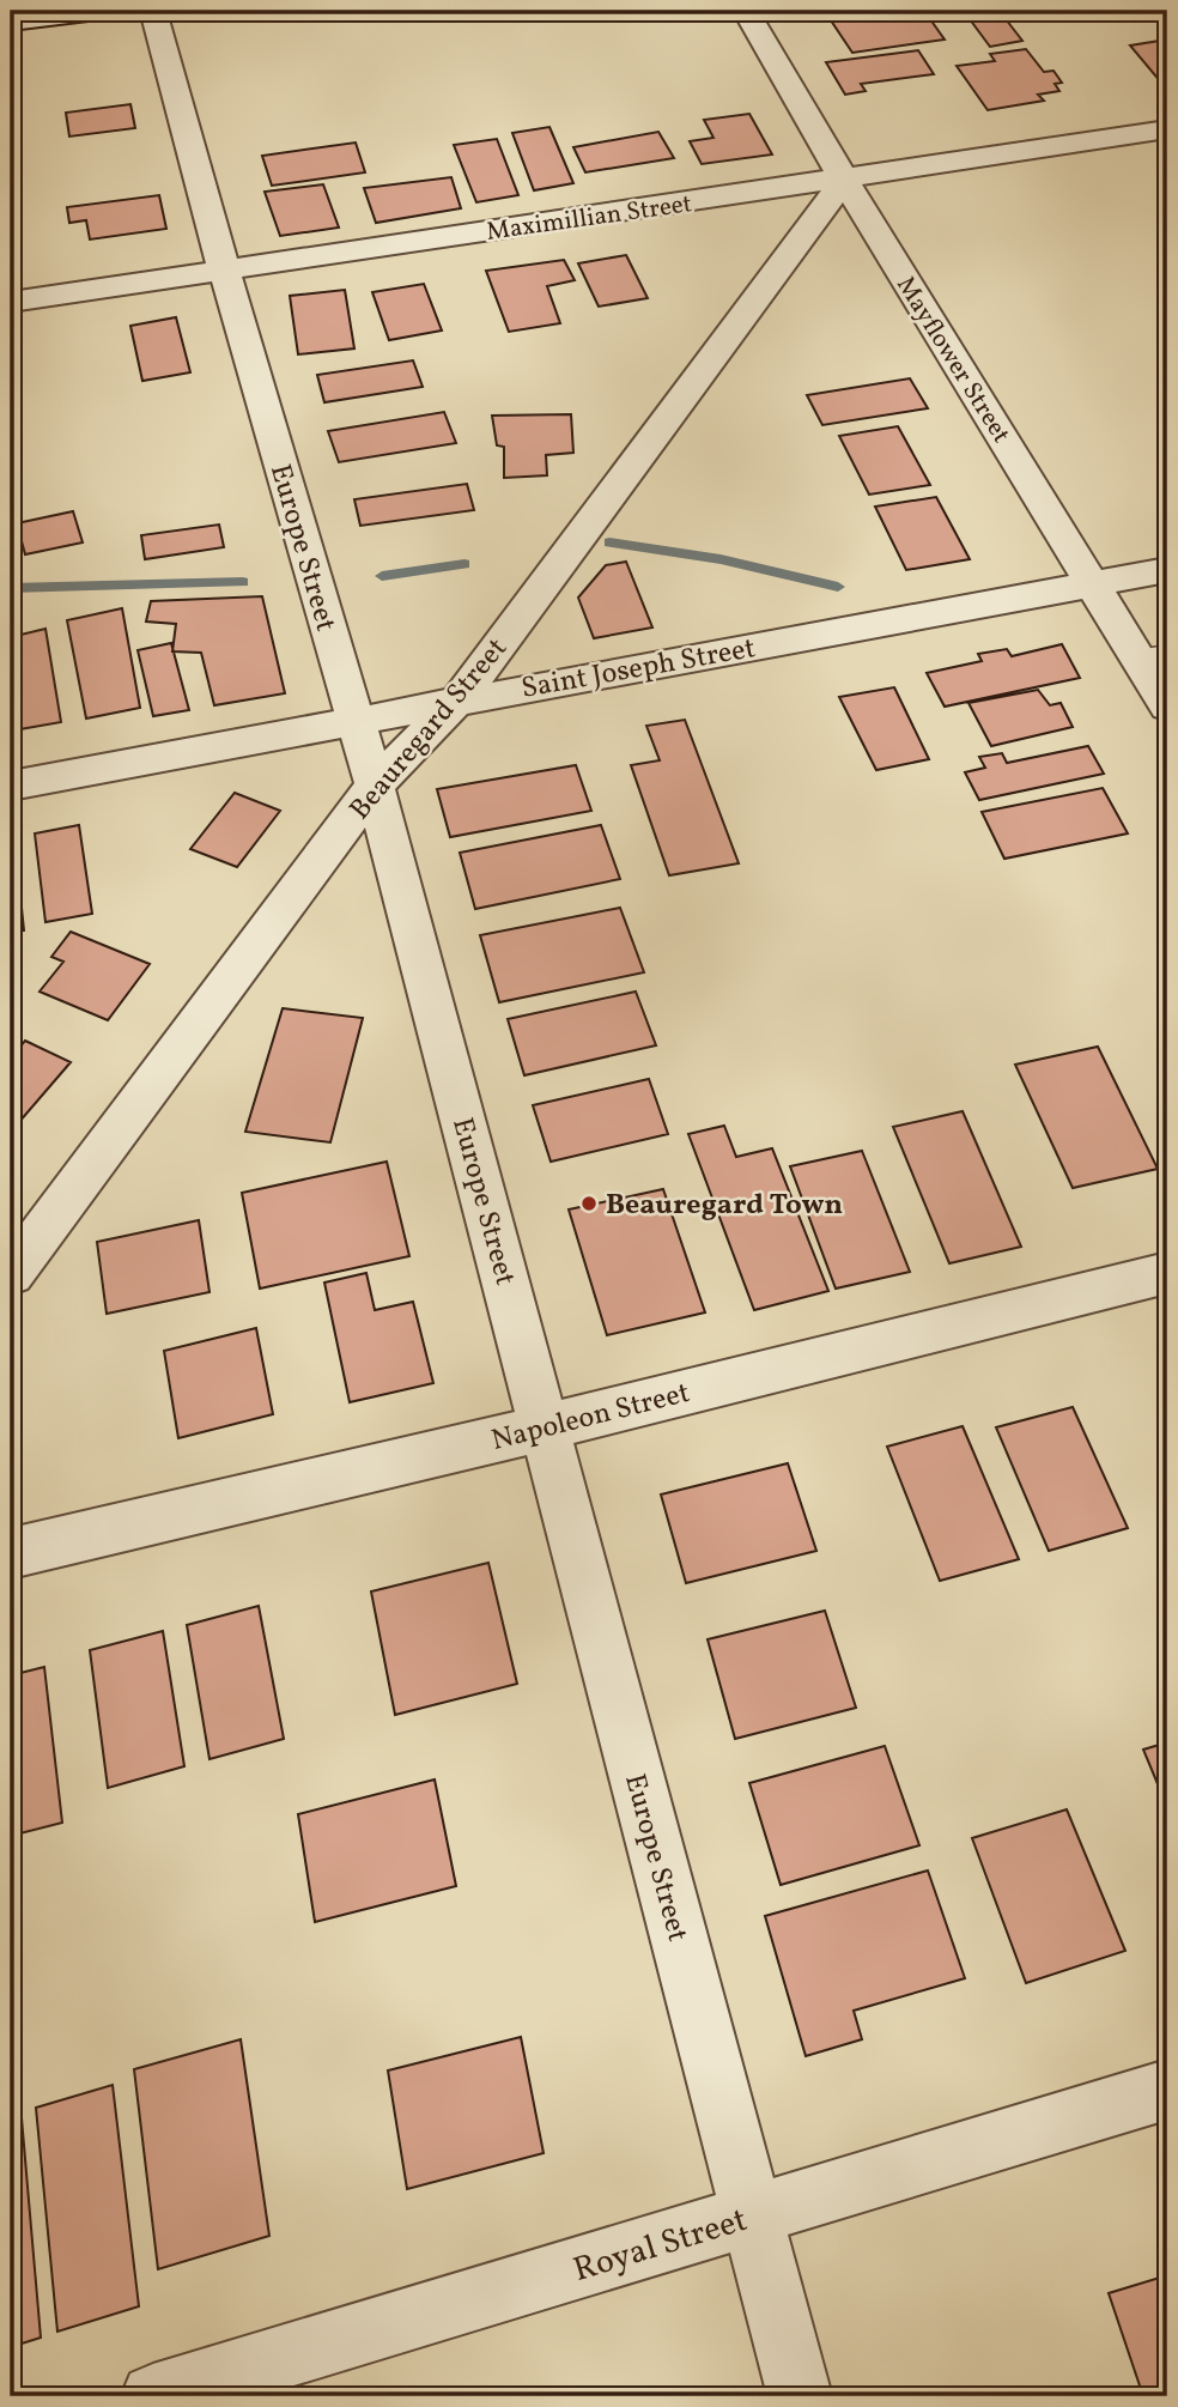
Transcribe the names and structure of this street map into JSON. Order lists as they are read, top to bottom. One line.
{"streets":{"street":["Maximillian Street","Mayflower Street","Europe Street","Saint Joseph Street","Beauregard Street","Napoleon Street","Royal Street"]},"crossings":[["Maximillian Street","Mayflower Street"],["Maximillian Street","Europe Street"],["Maximillian Street","Beauregard Street"],["Mayflower Street","Saint Joseph Street"],["Mayflower Street","Beauregard Street"],["Europe Street","Saint Joseph Street"],["Europe Street","Beauregard Street"],["Europe Street","Napoleon Street"],["Europe Street","Royal Street"],["Saint Joseph Street","Beauregard Street"]],"places":["Beauregard Town"]}
